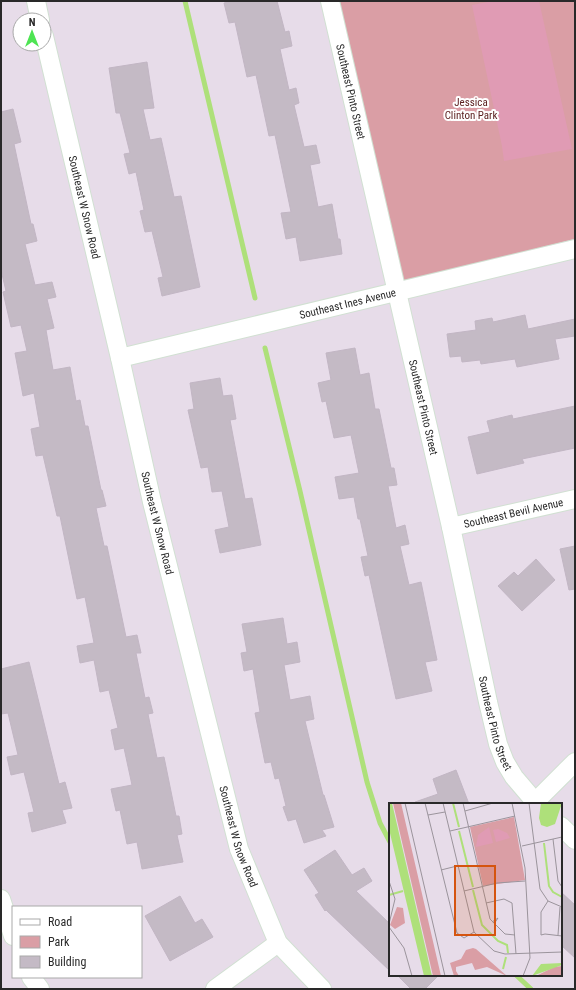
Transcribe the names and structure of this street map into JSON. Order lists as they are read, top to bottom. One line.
{"streets":{"street":["Southeast Pinto Street","Southeast W Snow Road","Southeast Ines Avenue","Southeast Bevil Avenue"]},"crossings":[["Southeast Pinto Street","Southeast Ines Avenue"],["Southeast Pinto Street","Southeast Bevil Avenue"],["Southeast W Snow Road","Southeast Ines Avenue"]],"parks":["Jessica Clinton Park"],"legend":["Road","Park","Building"],"north":"top"}
